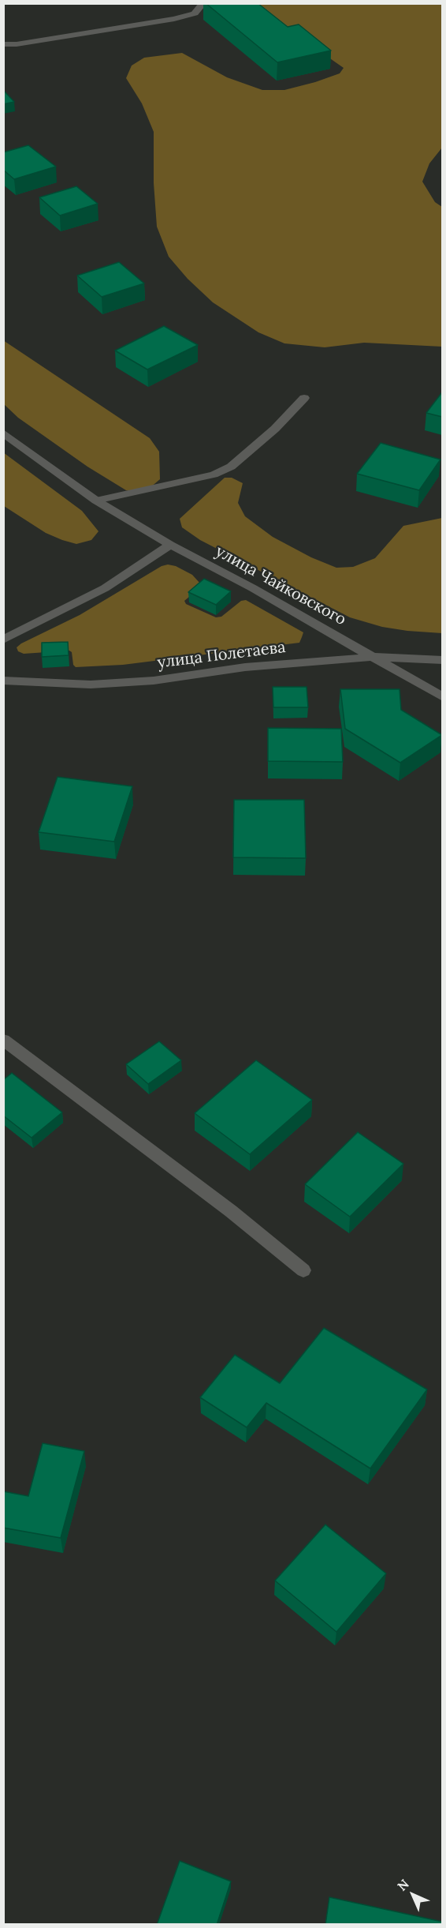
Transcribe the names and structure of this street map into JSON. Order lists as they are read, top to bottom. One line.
{"streets":{"street":["улица Чайковского","улица Полетаева"]},"crossings":[["улица Чайковского","улица Полетаева"]],"north":"top left"}
